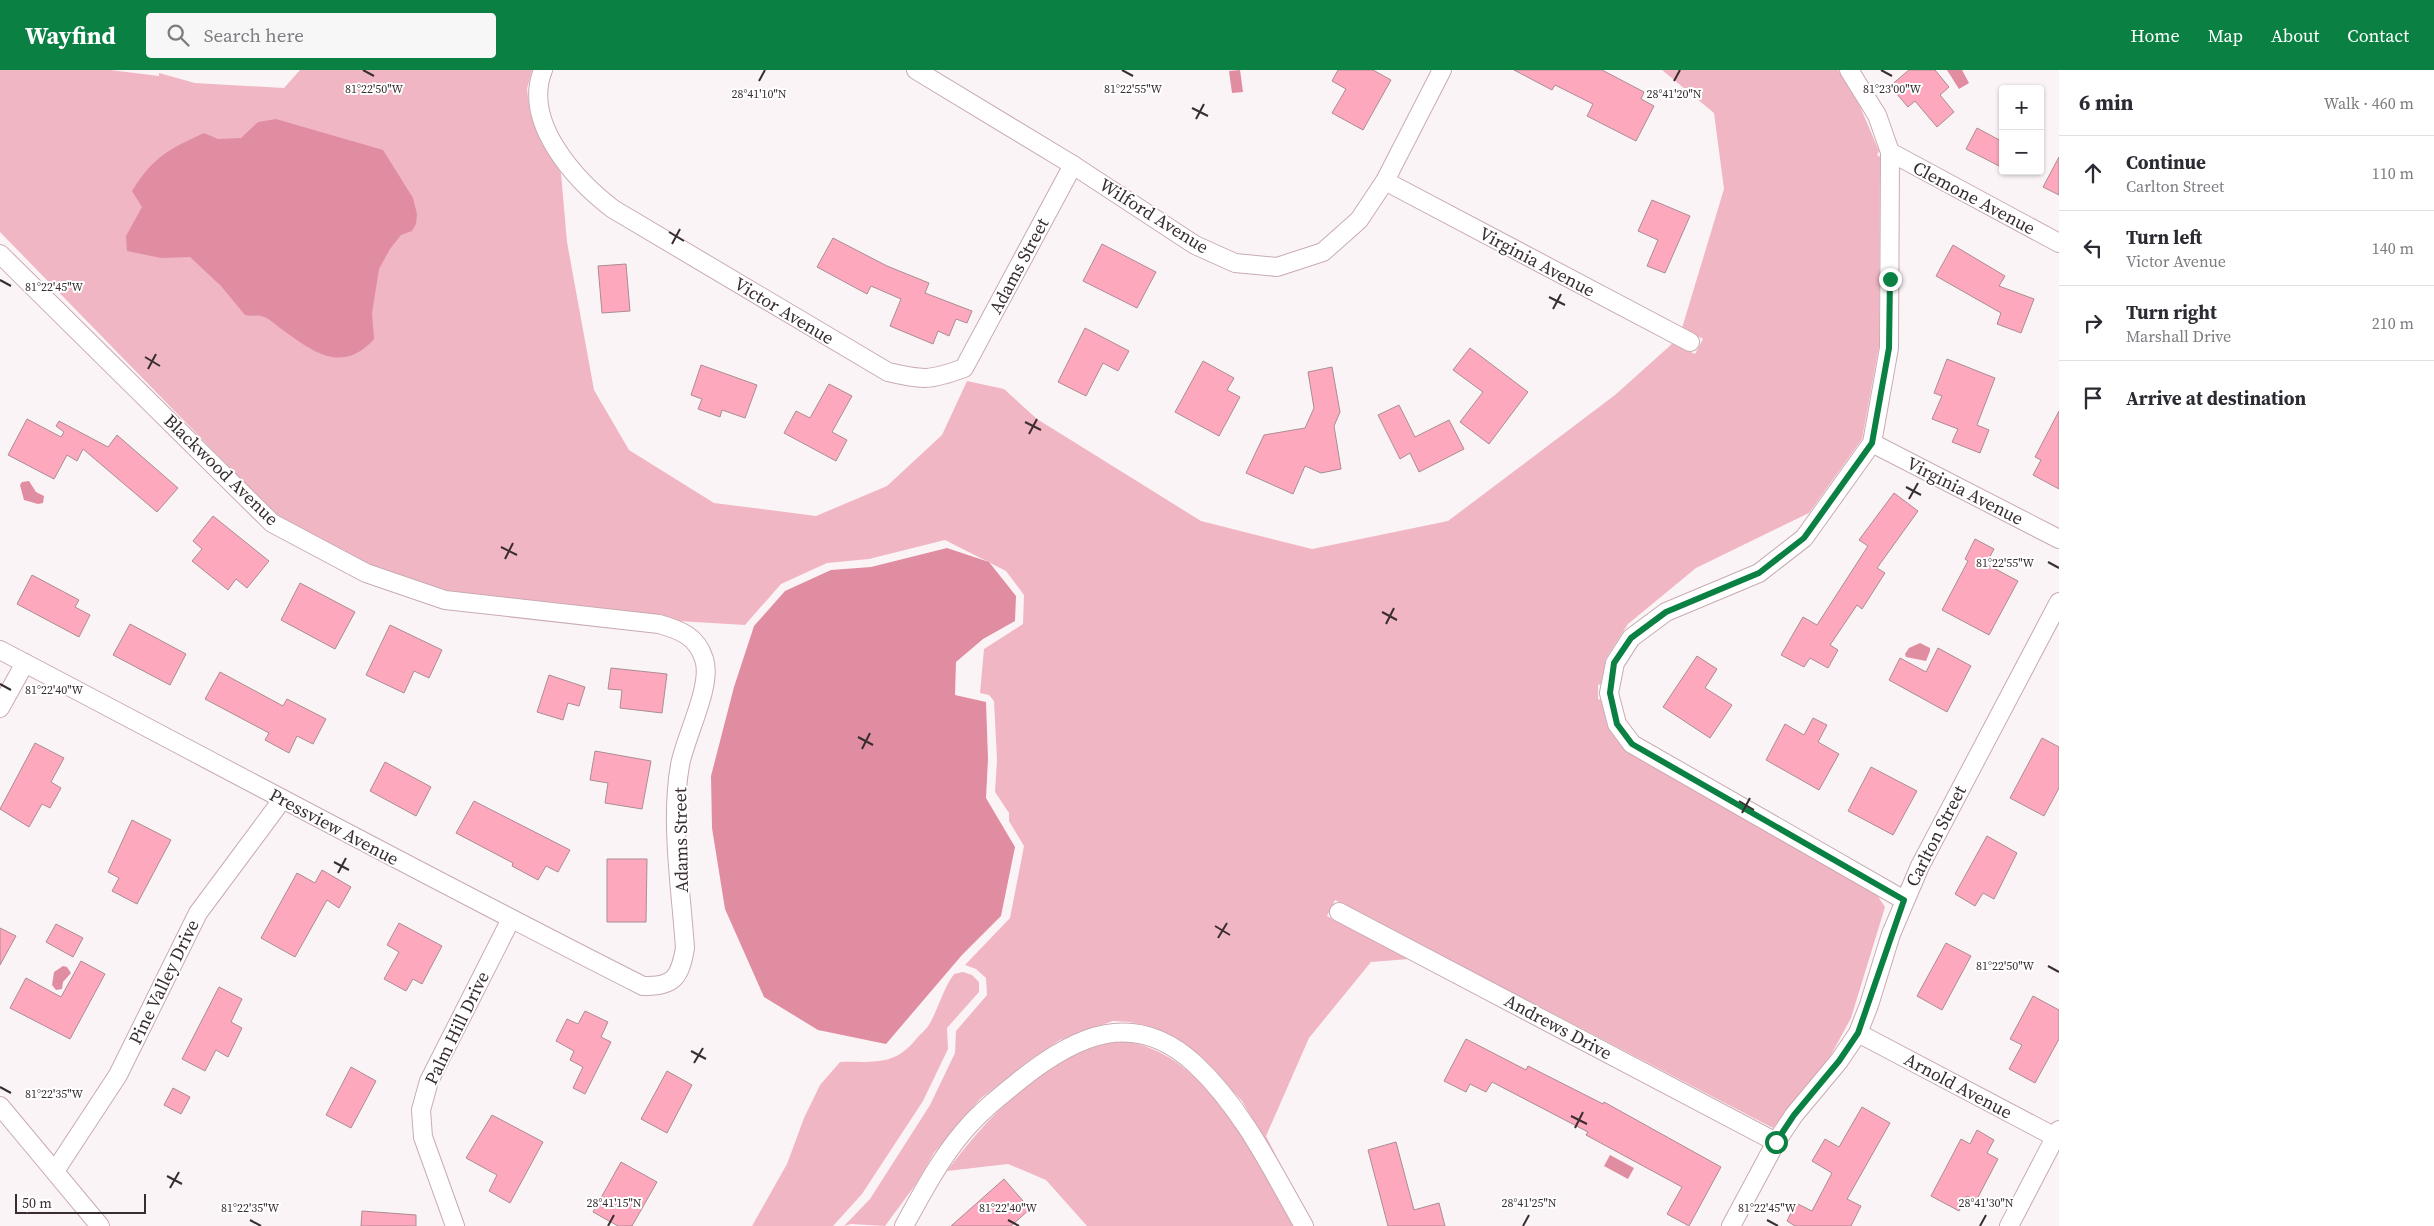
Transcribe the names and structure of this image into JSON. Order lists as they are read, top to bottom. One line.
{"streets":{"street":["Clemone Avenue","Wilford Avenue","Virginia Avenue","Adams Street","Victor Avenue","Blackwood Avenue","Pressview Avenue","Carlton Street","Pine Valley Drive","Andrews Drive","Palm Hill Drive","Arnold Avenue"]},"crossings":[["Wilford Avenue","Virginia Avenue"],["Wilford Avenue","Adams Street"],["Adams Street","Victor Avenue"],["Adams Street","Blackwood Avenue"],["Adams Street","Pressview Avenue"],["Pressview Avenue","Pine Valley Drive"],["Pressview Avenue","Palm Hill Drive"],["Carlton Street","Andrews Drive"],["Carlton Street","Arnold Avenue"]],"scale_bar":"50 m","page":{"header":"Wayfind","search":"Search here","nav":["Home","Map","About","Contact"],"heading":["6 min","Walk · 460 m"],"map_buttons":["+","−"],"list":[["Continue","Carlton Street","110 m"],["Turn left","Victor Avenue","140 m"],["Turn right","Marshall Drive","210 m"],"Arrive at destination"],"scale":"50 m"},"coordinates":["81°22'50\"W","81°22'55\"W","81°23'00\"W","28°41'10\"N","28°41'20\"N","81°22'45\"W","81°22'40\"W","81°22'35\"W","28°41'15\"N","28°41'25\"N","28°41'30\"N"]}
